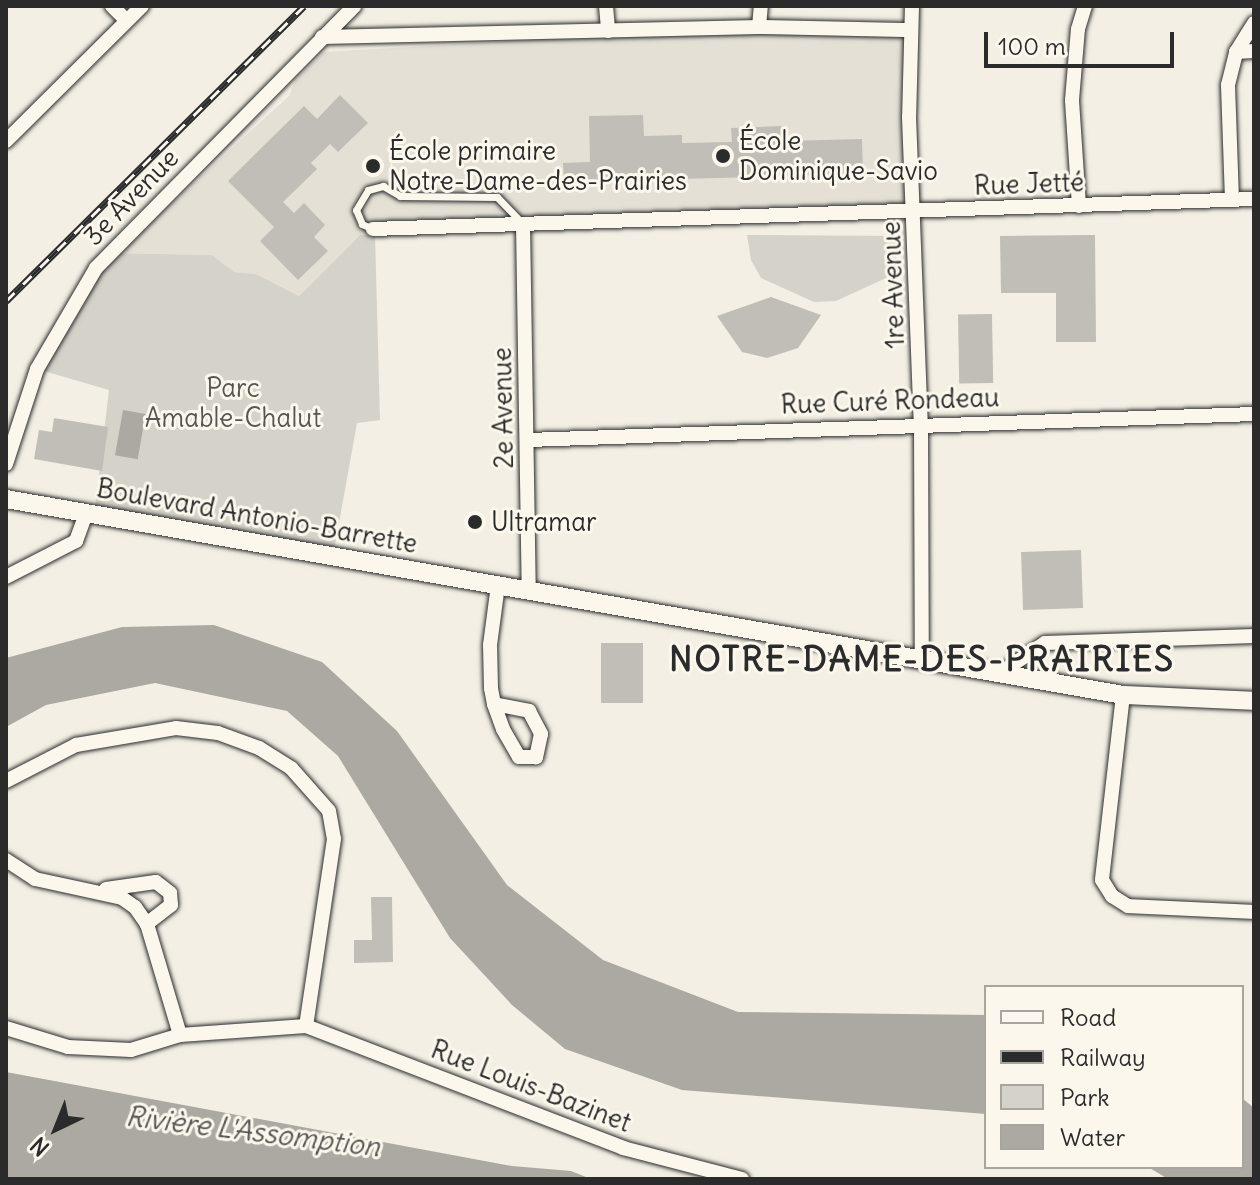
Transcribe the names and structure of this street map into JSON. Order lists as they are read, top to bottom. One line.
{"streets":{"street":["Rue Jetté","3e Avenue","1re Avenue","Rue Curé Rondeau","2e Avenue","Boulevard Antonio-Barrette","Rue Louis-Bazinet"]},"crossings":[["Rue Jetté","1re Avenue"],["Rue Jetté","2e Avenue"],["1re Avenue","Rue Curé Rondeau"],["1re Avenue","Boulevard Antonio-Barrette"],["Rue Curé Rondeau","2e Avenue"],["2e Avenue","Boulevard Antonio-Barrette"]],"districts":["NOTRE-DAME-DES-PRAIRIES"],"water":["Rivière L'Assomption"],"parks":["Parc Amable-Chalut"],"places":["École Dominique-Savio","École primaire Notre-Dame-des-Prairies","Ultramar"],"legend":["Road","Railway","Park","Water"],"scale_bar":"100 m","north":"bottom left"}
